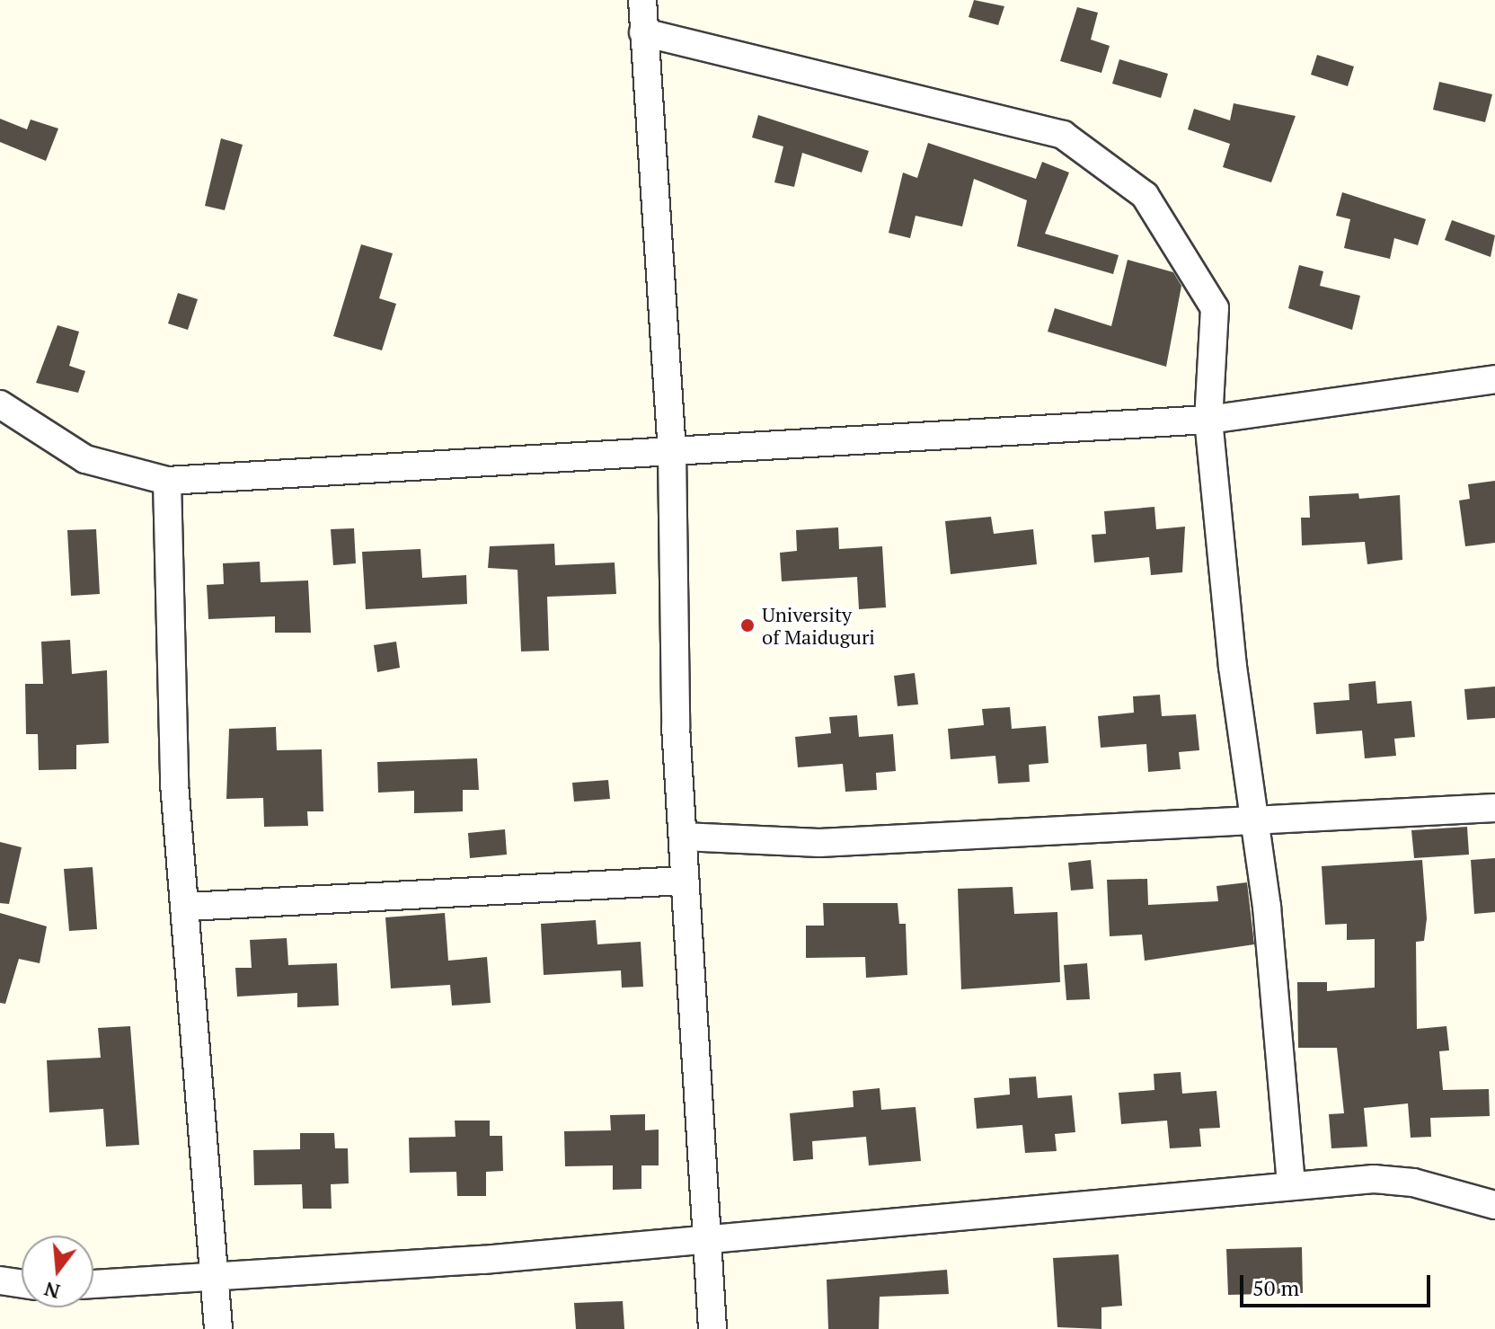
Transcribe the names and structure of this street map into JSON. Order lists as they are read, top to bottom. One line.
{"places":["University of Maiduguri"],"scale_bar":"50 m","north":"bottom"}
